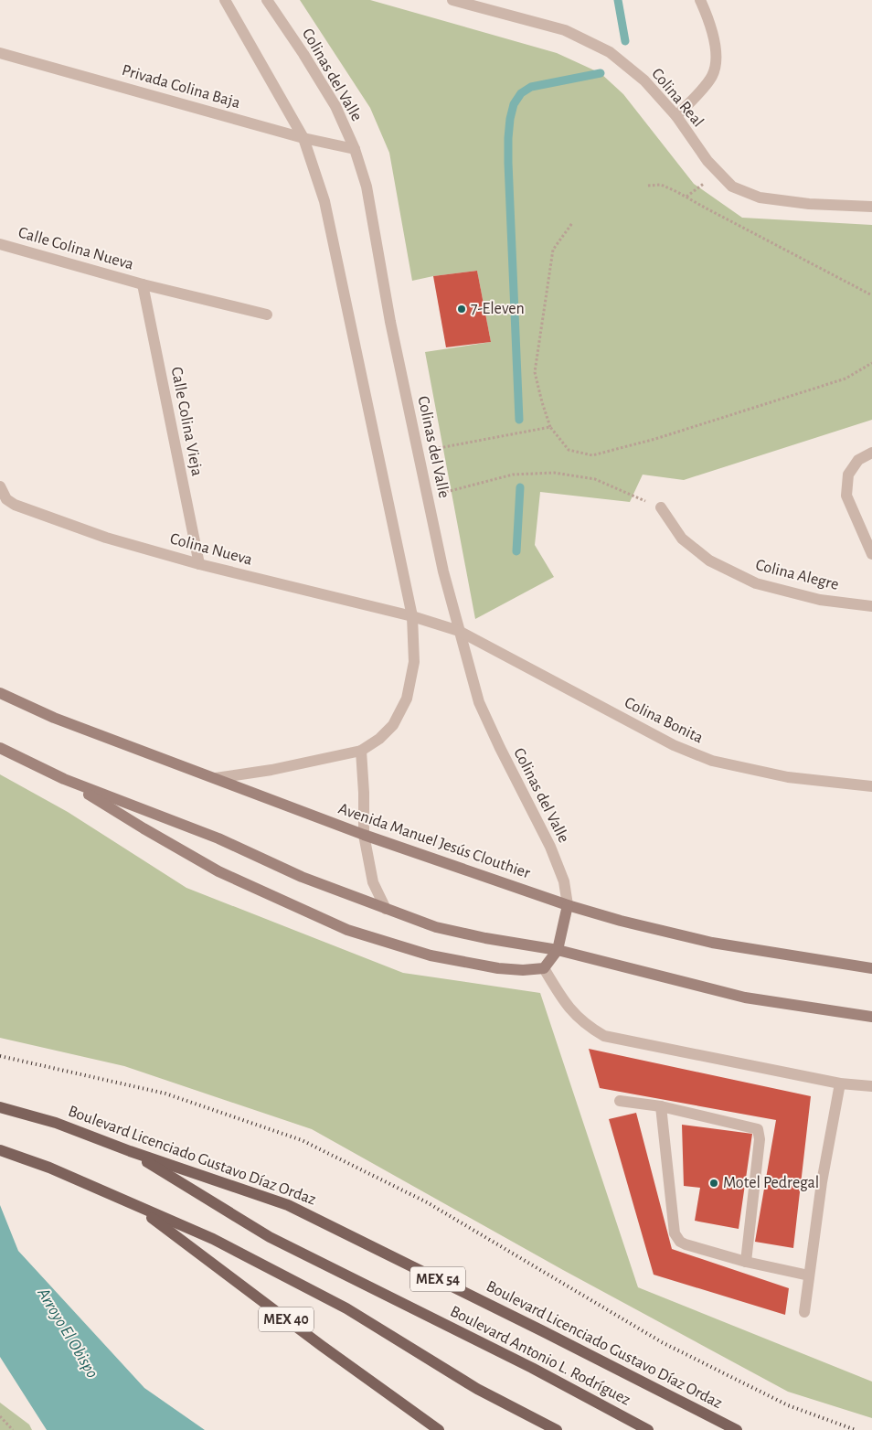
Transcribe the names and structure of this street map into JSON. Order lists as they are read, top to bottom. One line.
{"streets":{"main road":["Boulevard Licenciado Gustavo Díaz Ordaz","MEX 54","MEX 40","Boulevard Antonio L. Rodríguez"],"street":["Colinas del Valle","Privada Colina Baja","Colina Real","Calle Colina Nueva","Calle Colina Vieja","Colina Nueva","Colina Alegre","Colina Bonita","Avenida Manuel Jesús Clouthier"]},"crossings":[["Colinas del Valle","Privada Colina Baja"],["Colinas del Valle","Colina Nueva"],["Colinas del Valle","Colina Bonita"],["Colinas del Valle","Avenida Manuel Jesús Clouthier"],["Calle Colina Nueva","Calle Colina Vieja"],["Calle Colina Vieja","Colina Nueva"],["Colina Nueva","Colina Bonita"],["Boulevard Licenciado Gustavo Díaz Ordaz","Boulevard Antonio L. Rodríguez"]],"water":["Arroyo El Obispo"],"places":["7-Eleven","Motel Pedregal"]}
